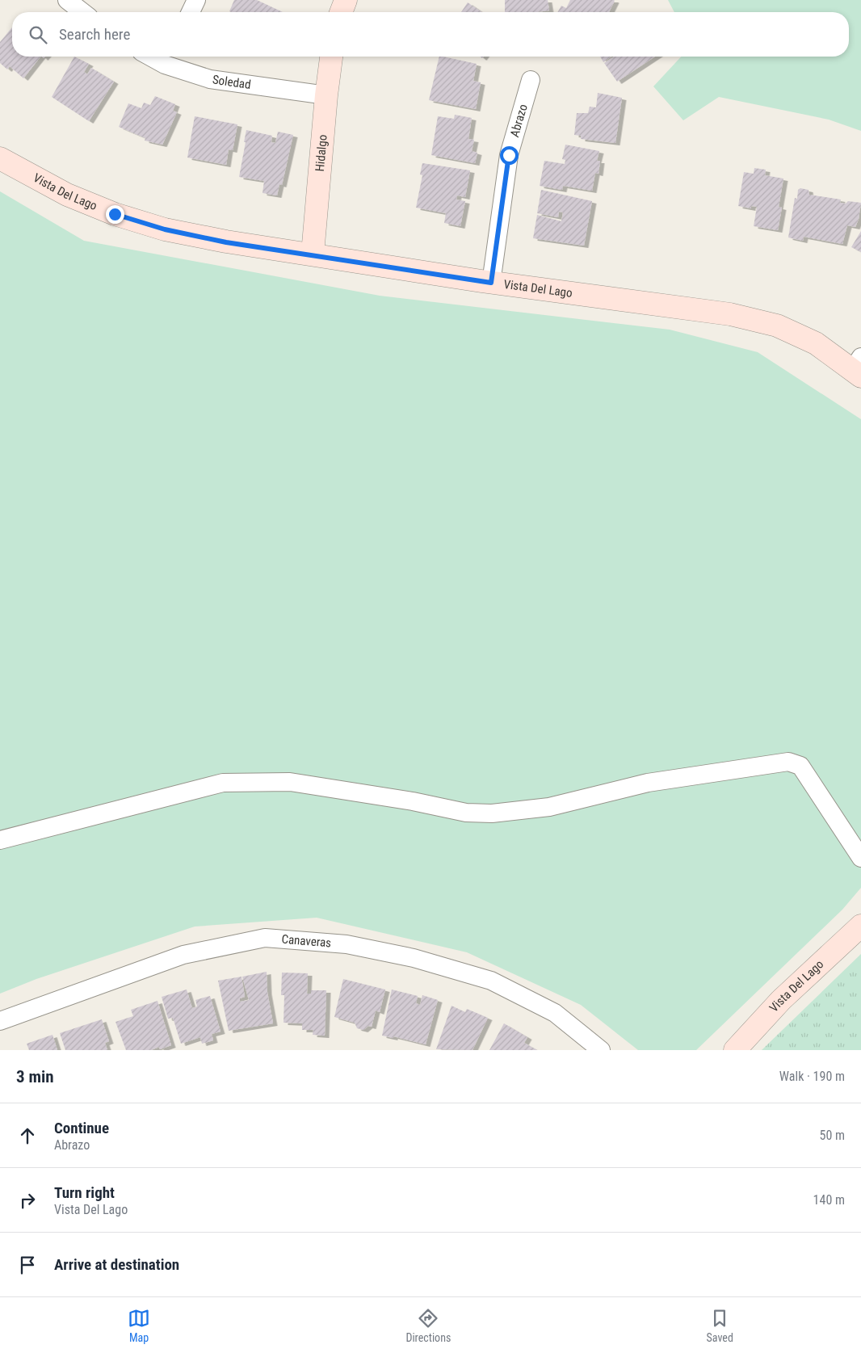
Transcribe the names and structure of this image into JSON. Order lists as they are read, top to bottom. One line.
{"streets":{"street":["Soledad","Abrazo","Hidalgo","Vista Del Lago","Canaveras"]},"crossings":[["Soledad","Hidalgo"],["Abrazo","Vista Del Lago"],["Hidalgo","Vista Del Lago"]],"page":{"search":"Search here","heading":["3 min","Walk · 190 m"],"list":[["Continue","Abrazo","50 m"],["Turn right","Vista Del Lago","140 m"],"Arrive at destination"],"nav":["Map","Directions","Saved"]}}
